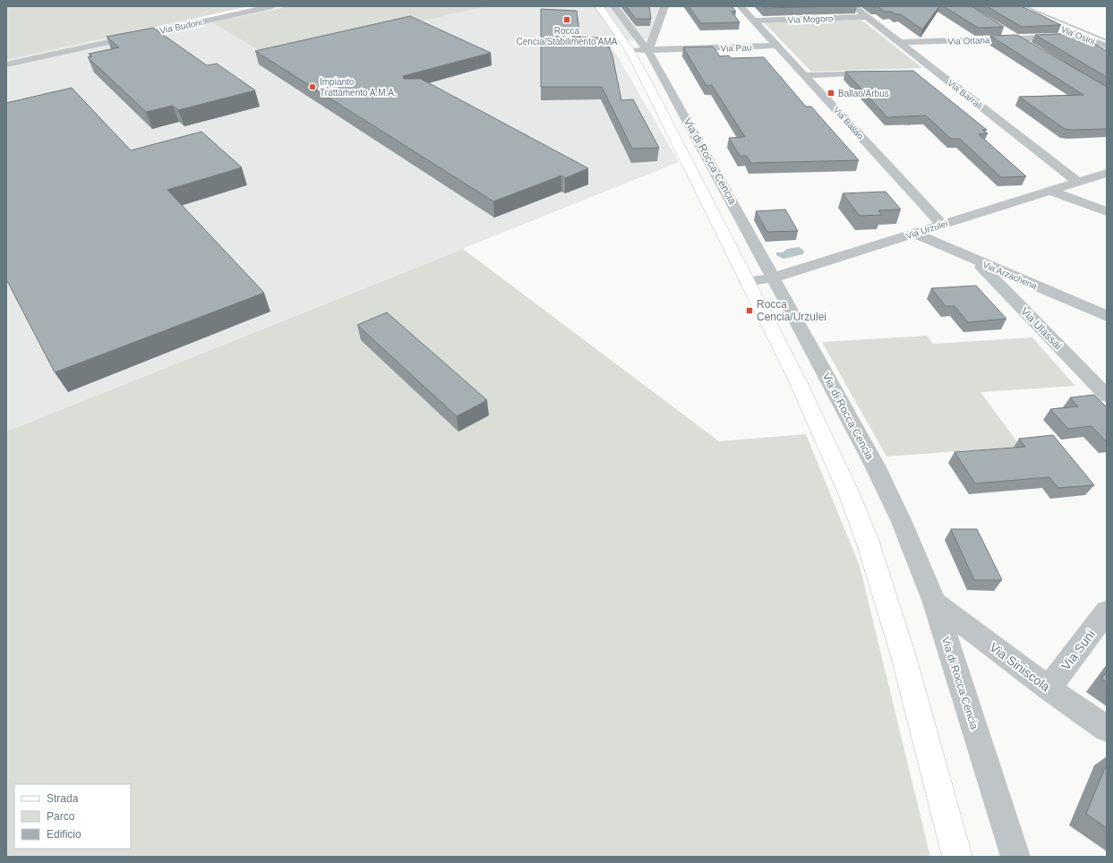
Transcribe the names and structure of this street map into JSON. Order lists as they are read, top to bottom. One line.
{"streets":{"main road":["Via di Rocca Cencia"],"street":["Via Mogoro","Via Budoni","Via Osini","Via Ottana","Via Pau","Via Barrali","Via Ballao","Via Urzulei","Via Arzachena","Via Ulassai","Via Suni","Via Siniscola"]},"crossings":[["Via Mogoro","Via Barrali"],["Via Mogoro","Via Ballao"],["Via Osini","Via Ottana"],["Via Ottana","Via Barrali"],["Via Pau","Via Ballao"],["Via Pau","Via di Rocca Cencia"],["Via Barrali","Via Urzulei"],["Via Ballao","Via Urzulei"],["Via di Rocca Cencia","Via Urzulei"],["Via di Rocca Cencia","Via Siniscola"],["Via Urzulei","Via Arzachena"],["Via Arzachena","Via Ulassai"],["Via Suni","Via Siniscola"]],"places":{"transit":["Rocca Cencia/Stabilimento AMA","Ballao/Arbus","Rocca Cencia/Urzulei"],"other":["Impianto Trattamento A.M.A."]},"legend":["Strada","Parco","Edificio"]}
